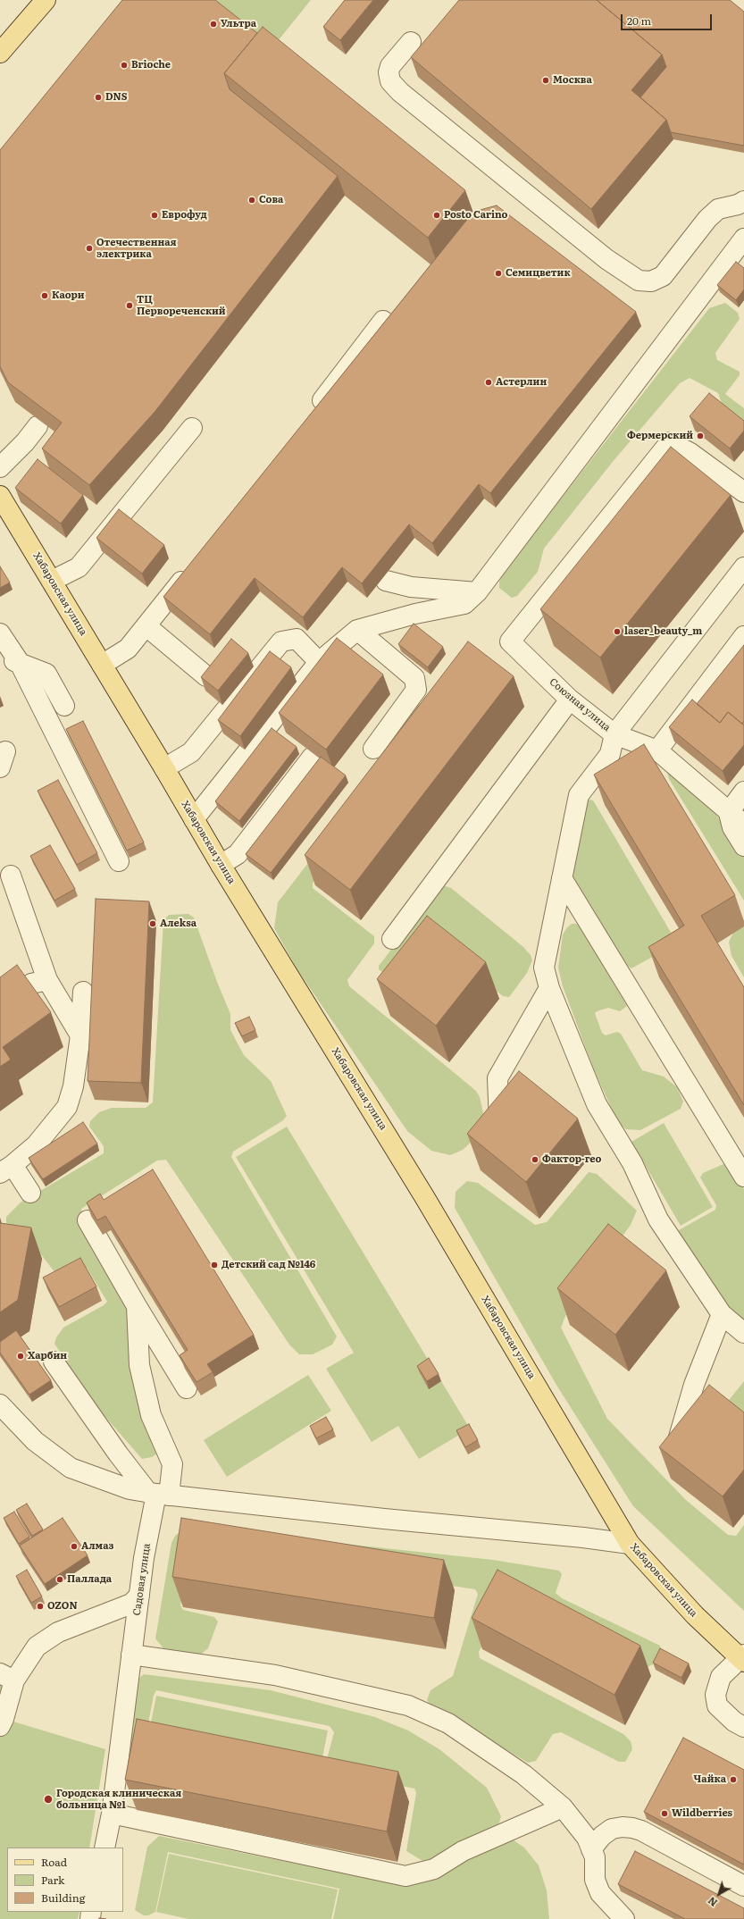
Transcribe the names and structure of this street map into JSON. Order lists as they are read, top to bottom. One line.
{"streets":{"main road":["Хабаровская улица"],"street":["Союзная улица","Садовая улица"]},"places":["Ультра","Brioche","Москва","DNS","Сова","Еврофуд","Posto Carino","Отечественная электрика","Семицветик","Каори","ТЦ Первореченский","Астерлин","Фермерский","laser_beauty_m","Алеksa","Фактор-гео","Детский сад №146","Харбин","Алмаз","Паллада","OZON","Чайка","Городская клиническая больница №1","Wildberries"],"legend":["Road","Park","Building"],"scale_bar":"20 m","north":"bottom left"}
